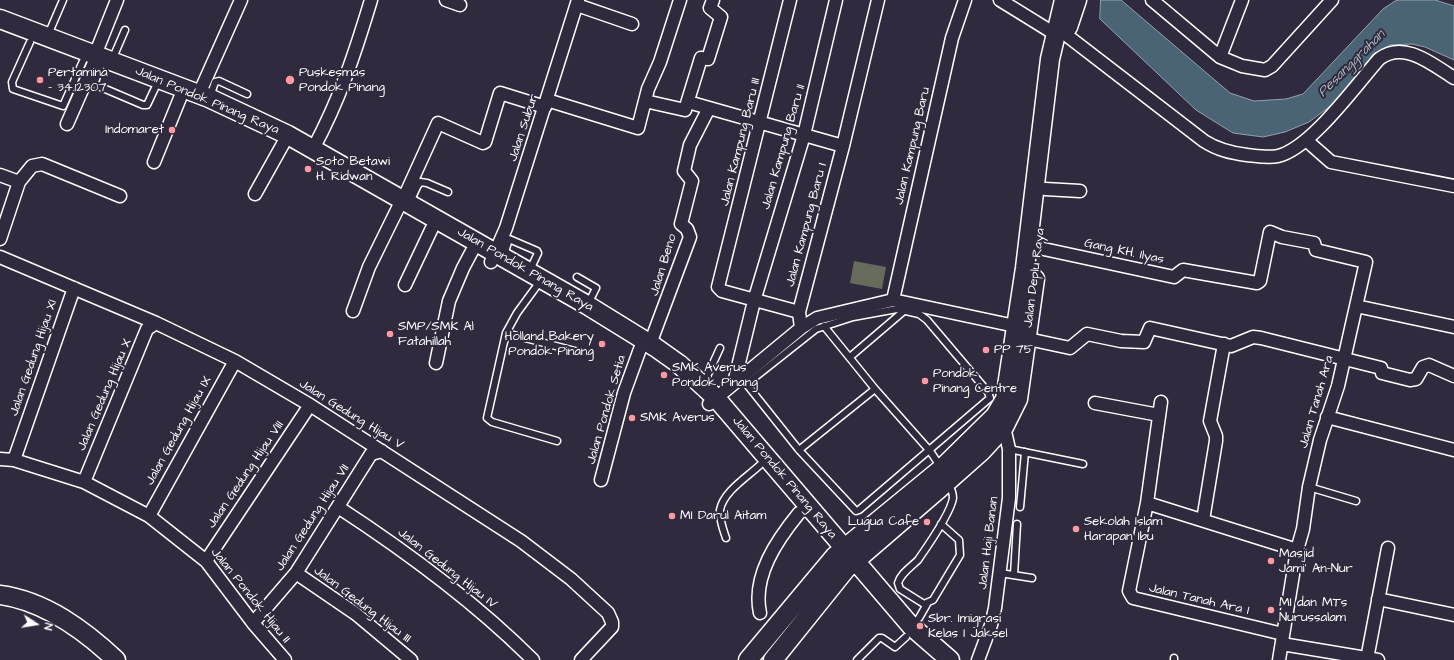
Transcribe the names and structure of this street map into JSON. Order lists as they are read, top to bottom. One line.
{"streets":{"main road":["Jalan Pondok Pinang Raya","Jalan Deplu Raya"],"street":["Jalan Subur","Jalan Kampung Baru III","Jalan Kampung Baru","Jalan Kampung Baru II","Jalan Kampung Baru I","Gang KH. Ilyas","Jalan Beno","Jalan Gedung Hijau XI","Jalan Gedung Hijau X","Jalan Tanah Ara","Jalan Pondok Setia","Jalan Gedung Hijau V","Jalan Gedung Hijau IX","Jalan Gedung Hijau VIII","Jalan Gedung Hijau VII","Jalan Haji Banan","Jalan Gedung Hijau IV","Jalan Pondok Hijau II","Jalan Tanah Ara I","Jalan Gedung Hijau III"]},"crossings":[["Jalan Pondok Pinang Raya","Jalan Subur"],["Jalan Pondok Pinang Raya","Jalan Beno"],["Jalan Pondok Pinang Raya","Jalan Deplu Raya"],["Jalan Pondok Pinang Raya","Jalan Pondok Setia"],["Jalan Kampung Baru III","Jalan Kampung Baru II"],["Gang KH. Ilyas","Jalan Deplu Raya"],["Gang KH. Ilyas","Jalan Tanah Ara"],["Jalan Beno","Jalan Pondok Setia"],["Jalan Deplu Raya","Jalan Haji Banan"],["Jalan Gedung Hijau XI","Jalan Gedung Hijau V"],["Jalan Gedung Hijau XI","Jalan Pondok Hijau II"],["Jalan Gedung Hijau X","Jalan Gedung Hijau V"],["Jalan Gedung Hijau X","Jalan Pondok Hijau II"],["Jalan Tanah Ara","Jalan Tanah Ara I"],["Jalan Gedung Hijau V","Jalan Gedung Hijau IX"],["Jalan Gedung Hijau V","Jalan Gedung Hijau VIII"],["Jalan Gedung Hijau V","Jalan Gedung Hijau VII"],["Jalan Gedung Hijau IX","Jalan Pondok Hijau II"],["Jalan Gedung Hijau VIII","Jalan Pondok Hijau II"],["Jalan Gedung Hijau VII","Jalan Gedung Hijau IV"],["Jalan Gedung Hijau VII","Jalan Pondok Hijau II"],["Jalan Gedung Hijau VII","Jalan Gedung Hijau III"]],"water":["Pesanggrahan"],"places":["Pertamina - 34.12307","Puskesmas Pondok Pinang","Indomaret","Soto Betawi H. Ridwan","SMP/SMK Al Fatahillah","Holland Bakery Pondok Pinang","PP 75","SMK Averus Pondok Pinang","Pondok Pinang Centre","SMK Averus","MI Darul Aitam","Lugua Cafe","Sekolah Islam Harapan Ibu","Masjid Jami' An-Nur","MI dan MTs Nurussalam","Sbr. Imigrasi Kelas I Jaksel"],"north":"right"}
